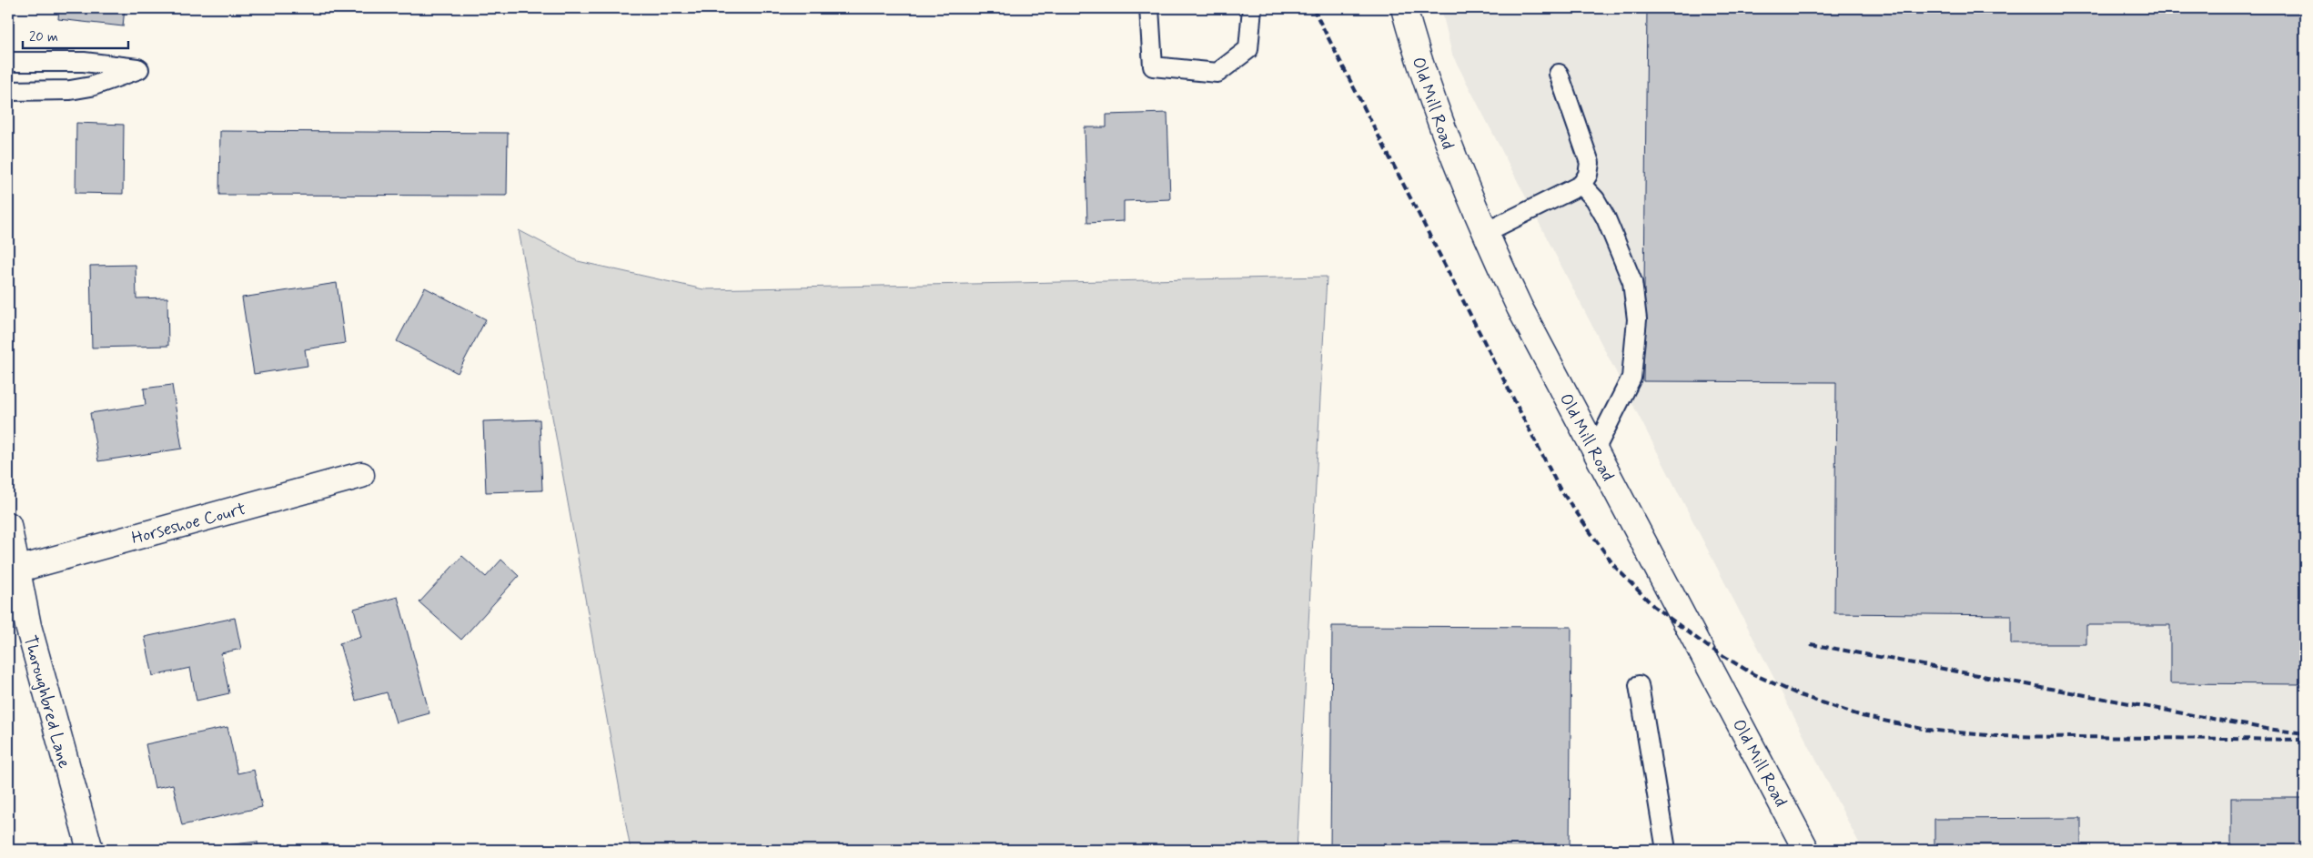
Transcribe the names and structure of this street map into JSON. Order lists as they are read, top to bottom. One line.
{"streets":{"street":["Old Mill Road","Horseshoe Court","Thoroughbred Lane"]},"crossings":[["Horseshoe Court","Thoroughbred Lane"]],"scale_bar":"20 m"}
